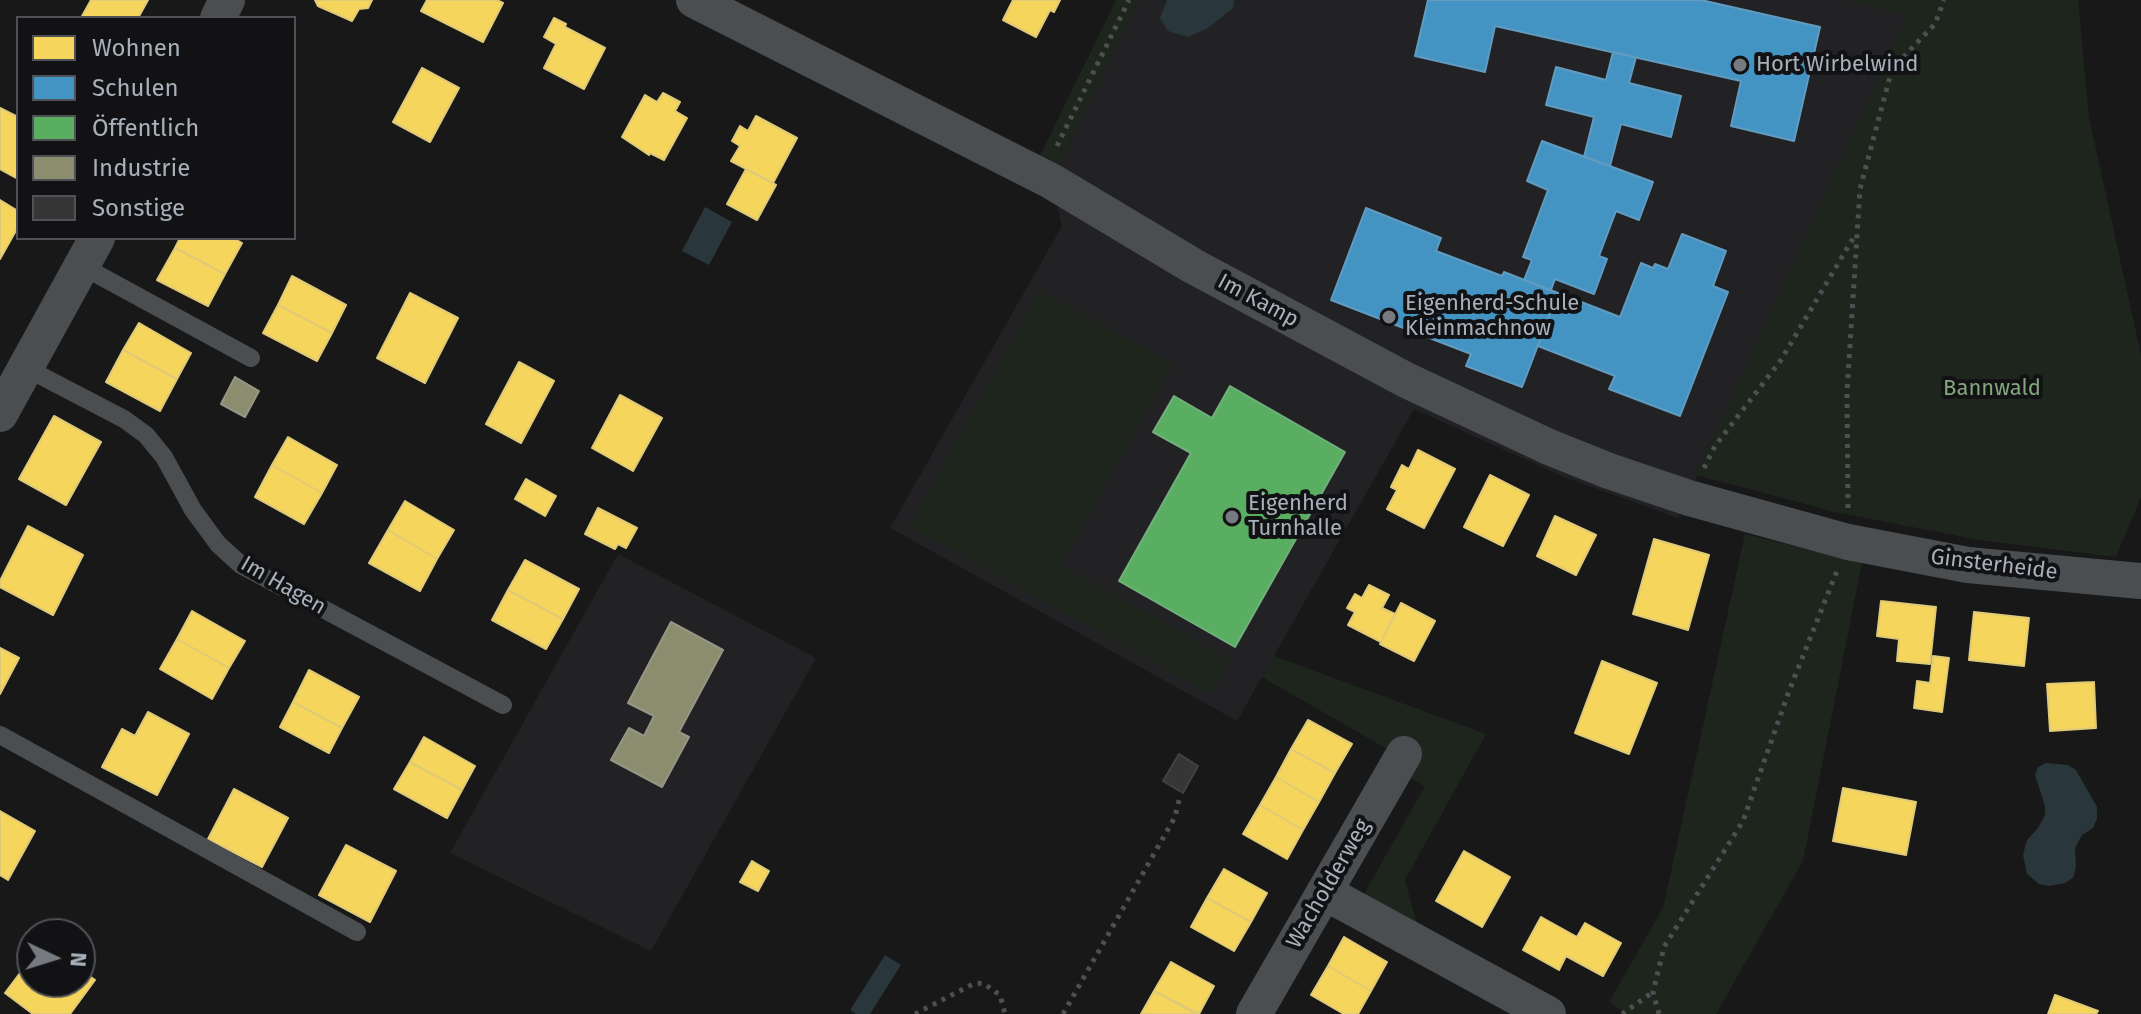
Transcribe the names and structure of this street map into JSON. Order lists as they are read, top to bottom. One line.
{"streets":{"street":["Im Kamp","Ginsterheide","Wacholderweg"],"lane":["Im Hagen"]},"crossings":[["Im Kamp","Ginsterheide"]],"parks":["Bannwald"],"places":["Hort Wirbelwind","Eigenherd-Schule Kleinmachnow","Eigenherd Turnhalle"],"legend":["Wohnen","Schulen","Öffentlich","Industrie","Sonstige"],"north":"right"}
